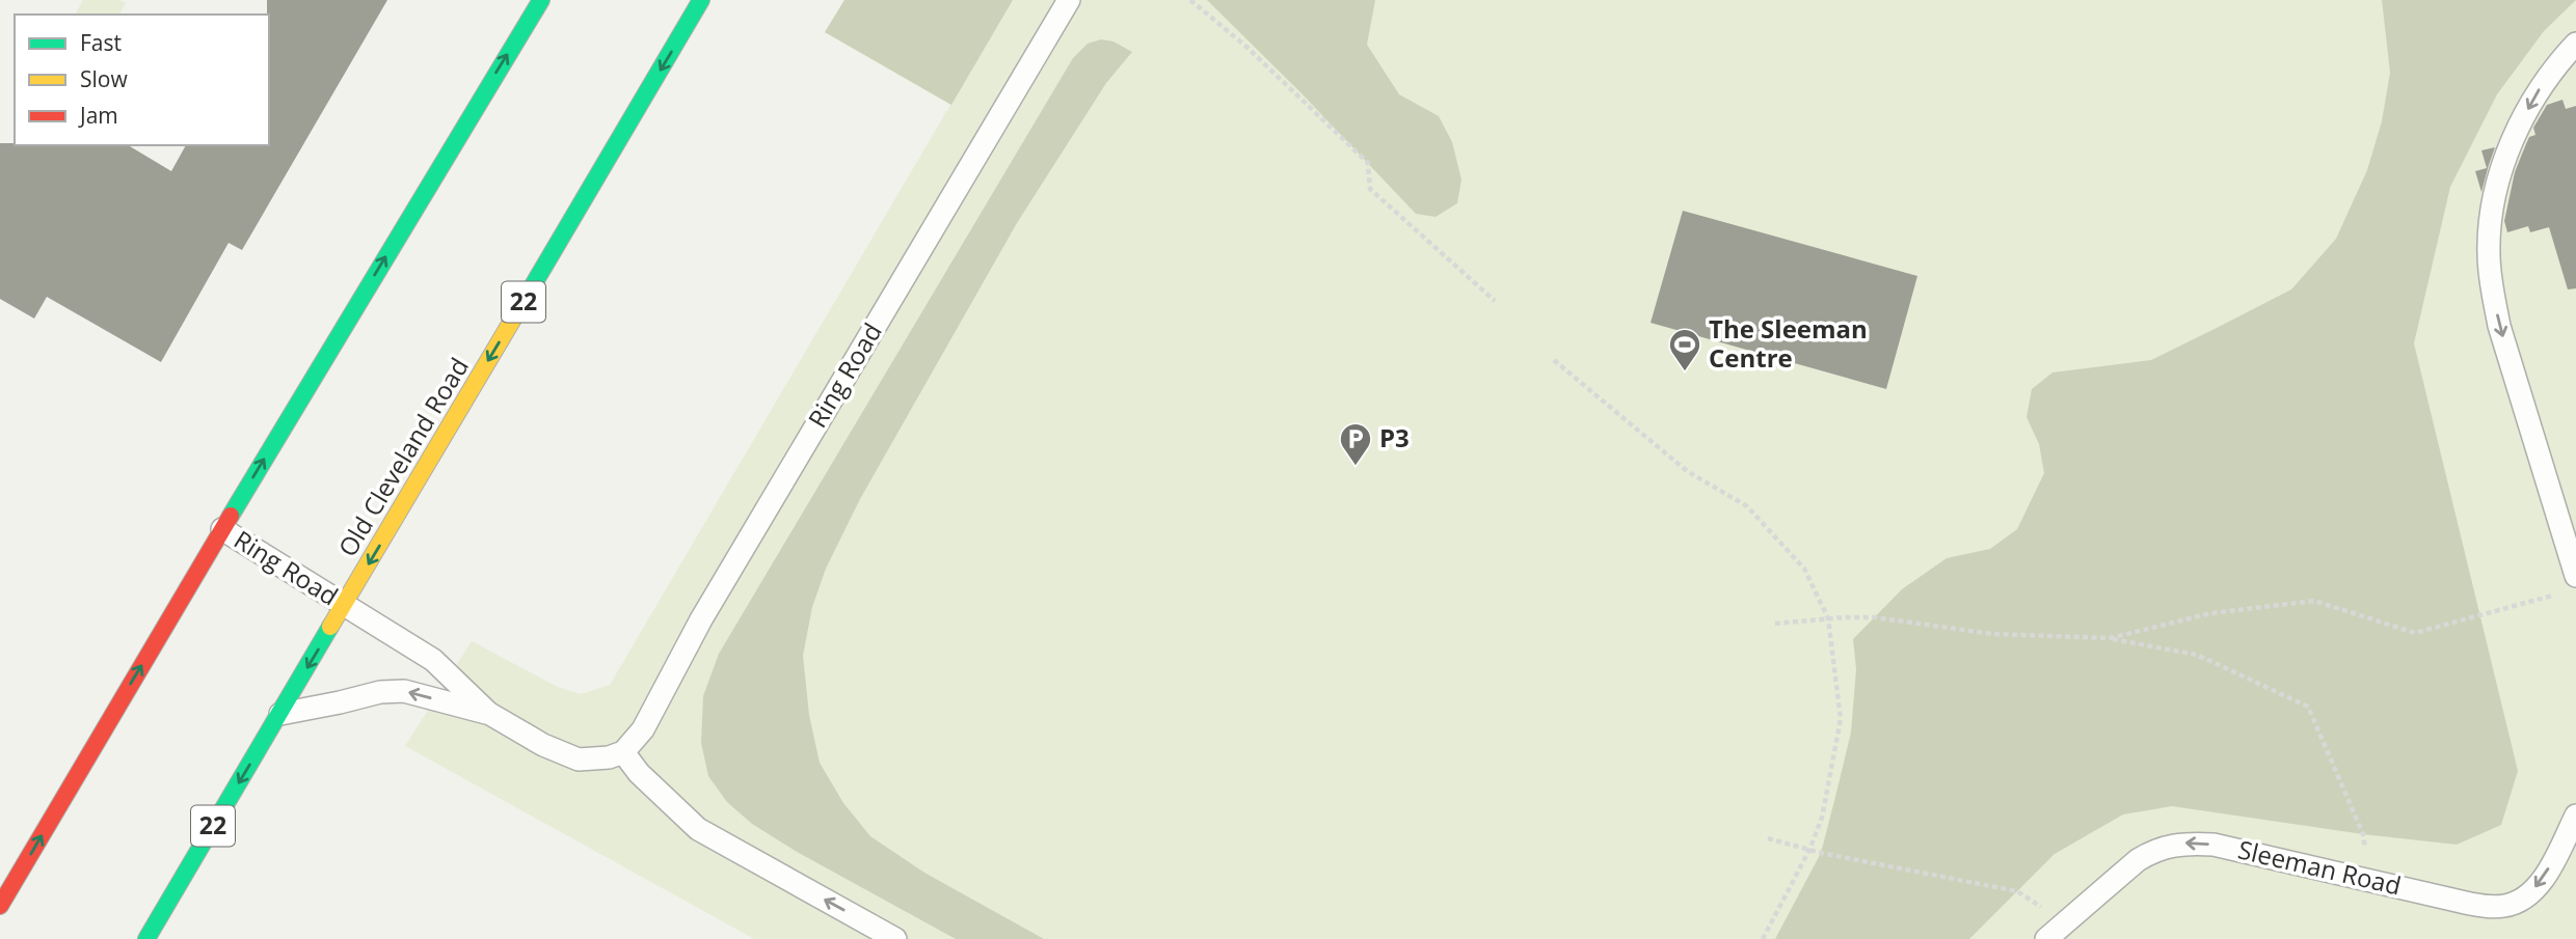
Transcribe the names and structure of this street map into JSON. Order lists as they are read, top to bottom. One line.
{"streets":{"highway":["22","Old Cleveland Road"],"lane":["Ring Road","Sleeman Road"]},"crossings":[["Ring Road","Old Cleveland Road"]],"one_way":["Sleeman Road"],"places":{"sports":["The Sleeman Centre"],"parking":["P3"]},"legend":["Fast","Slow","Jam"]}
